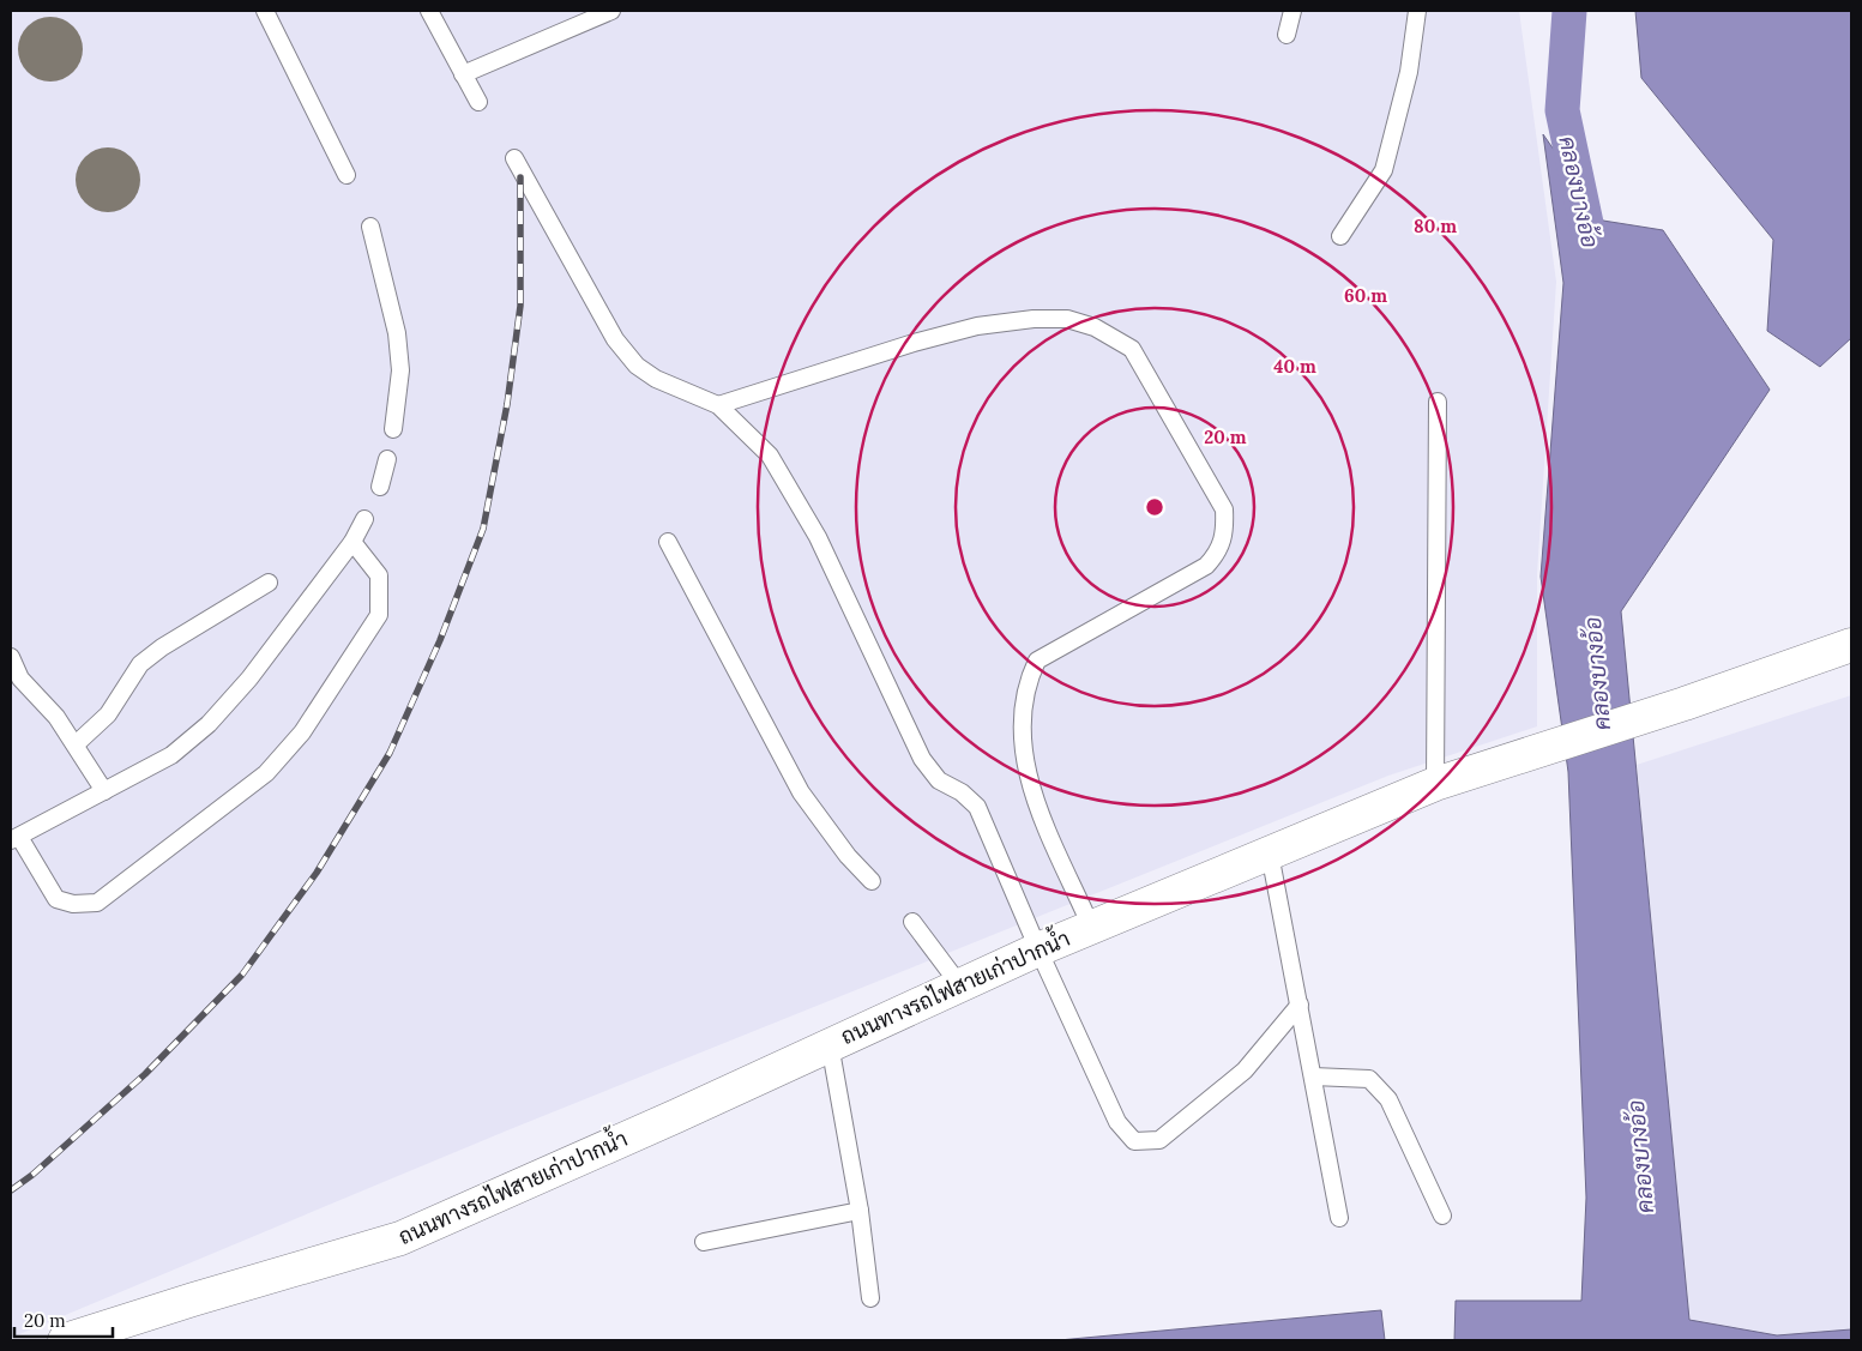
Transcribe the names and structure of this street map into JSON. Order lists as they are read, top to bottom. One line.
{"streets":{"main road":["ถนนทางรถไฟสายเก่าปากน้ำ"]},"water":["คลองบางอ้อ"],"scale_bar":"20 m","rings":["80 m","60 m","40 m","20 m"]}
